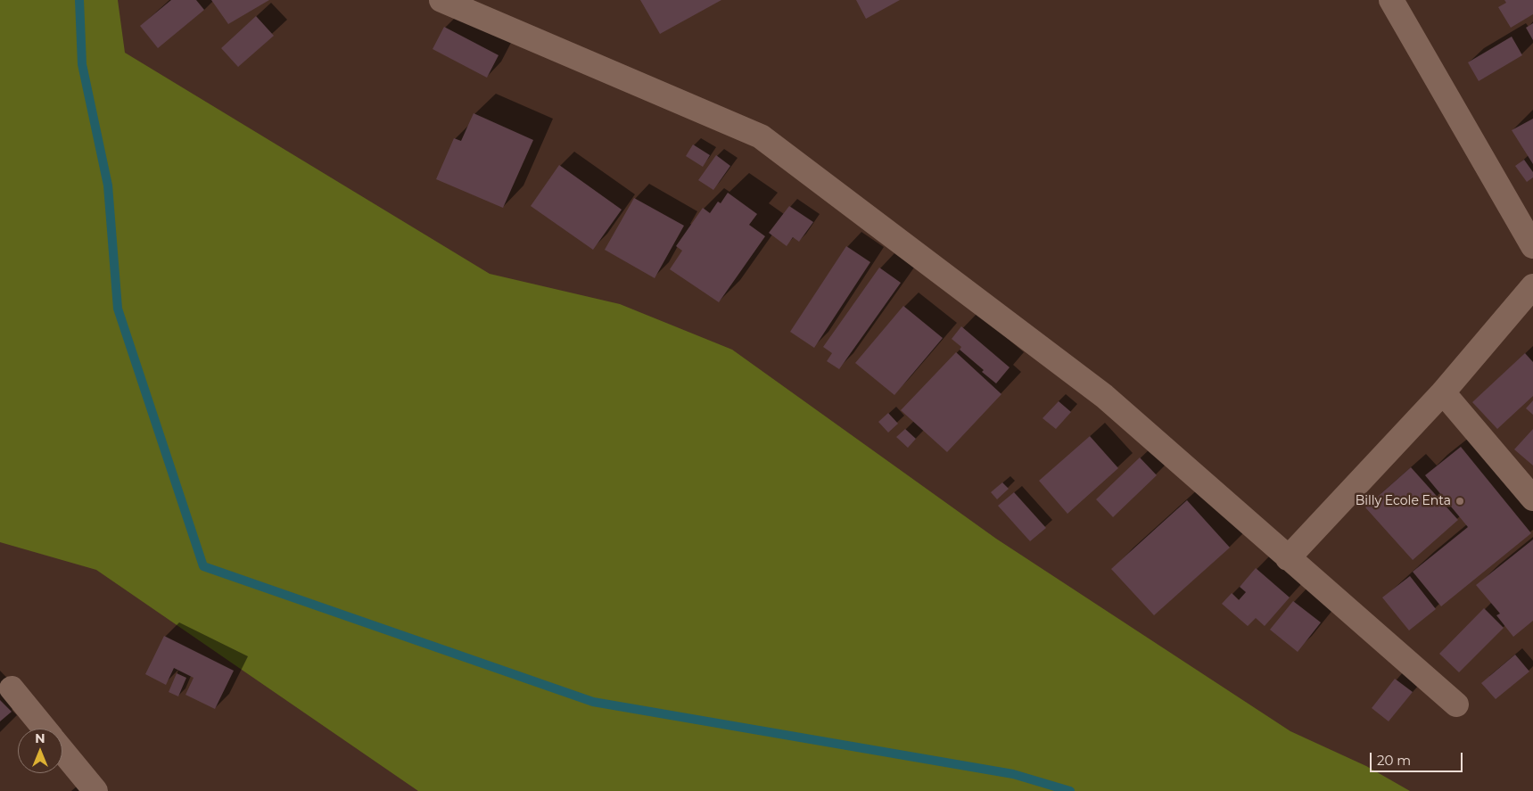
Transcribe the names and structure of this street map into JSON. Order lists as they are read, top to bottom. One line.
{"places":["Billy Ecole Enta"],"scale_bar":"20 m","north":"top"}
